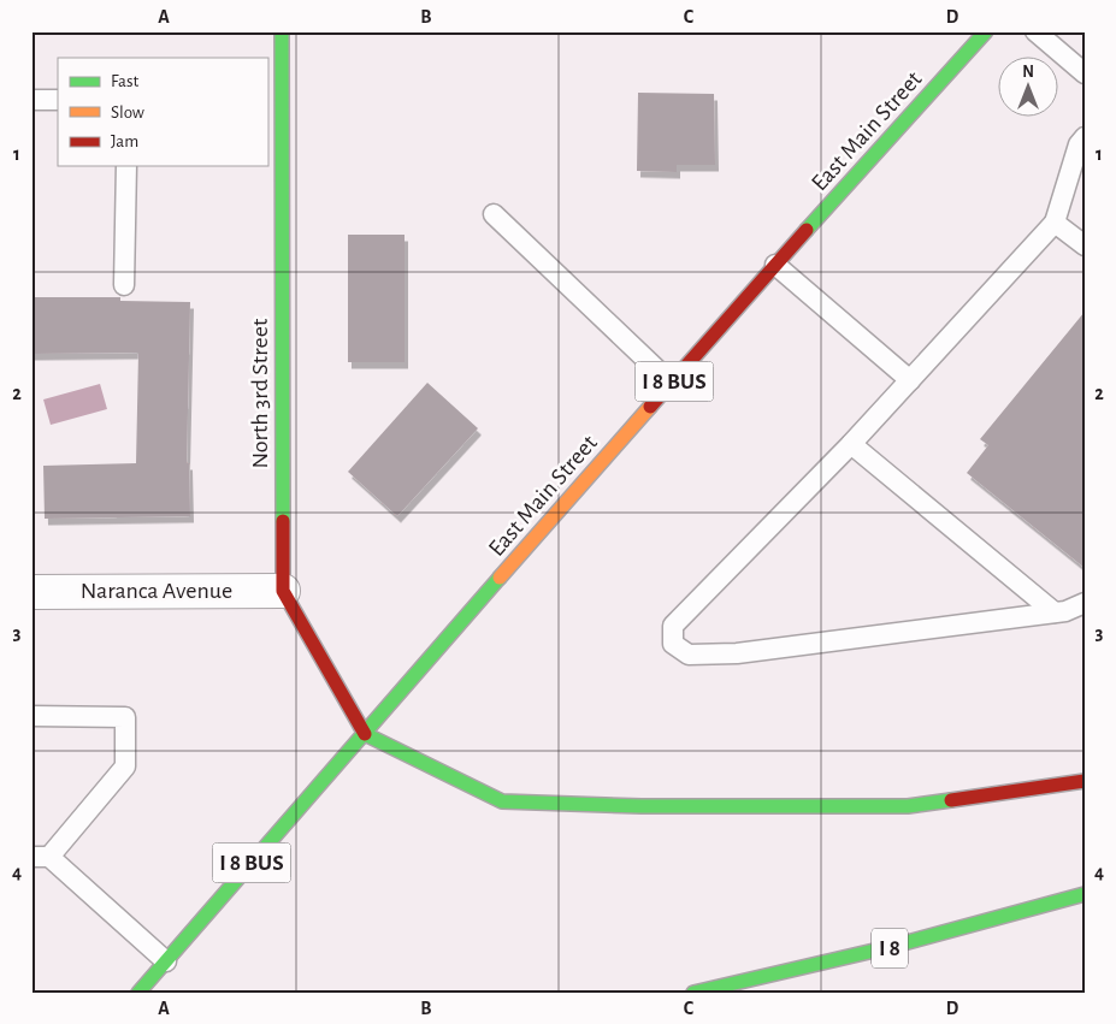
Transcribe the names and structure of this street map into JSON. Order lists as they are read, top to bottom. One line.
{"streets":{"main road":["East Main Street","I 8 BUS","North 3rd Street","I 8"],"street":["Naranca Avenue"]},"crossings":[["North 3rd Street","Naranca Avenue"]],"legend":["Fast","Slow","Jam"],"north":"top","grid":{"columns":["A","B","C","D"],"rows":["1","2","3","4"]}}
